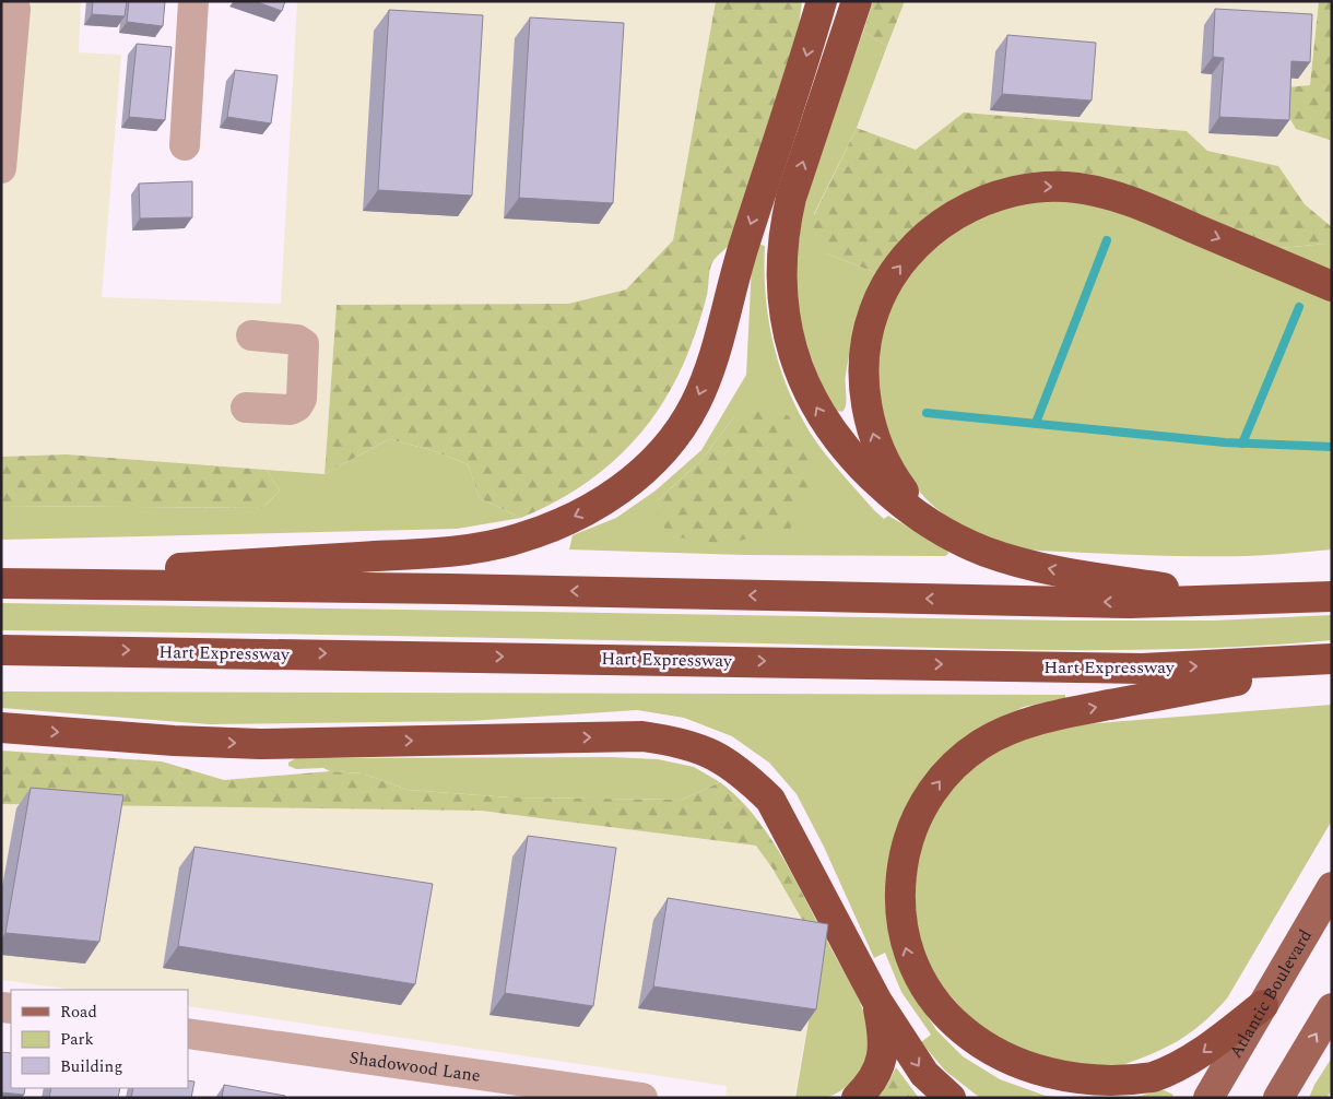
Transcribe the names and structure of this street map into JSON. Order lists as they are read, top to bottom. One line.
{"streets":{"highway":["Hart Expressway"],"main road":["Atlantic Boulevard"],"street":["Shadowood Lane"]},"legend":["Road","Park","Building"]}
